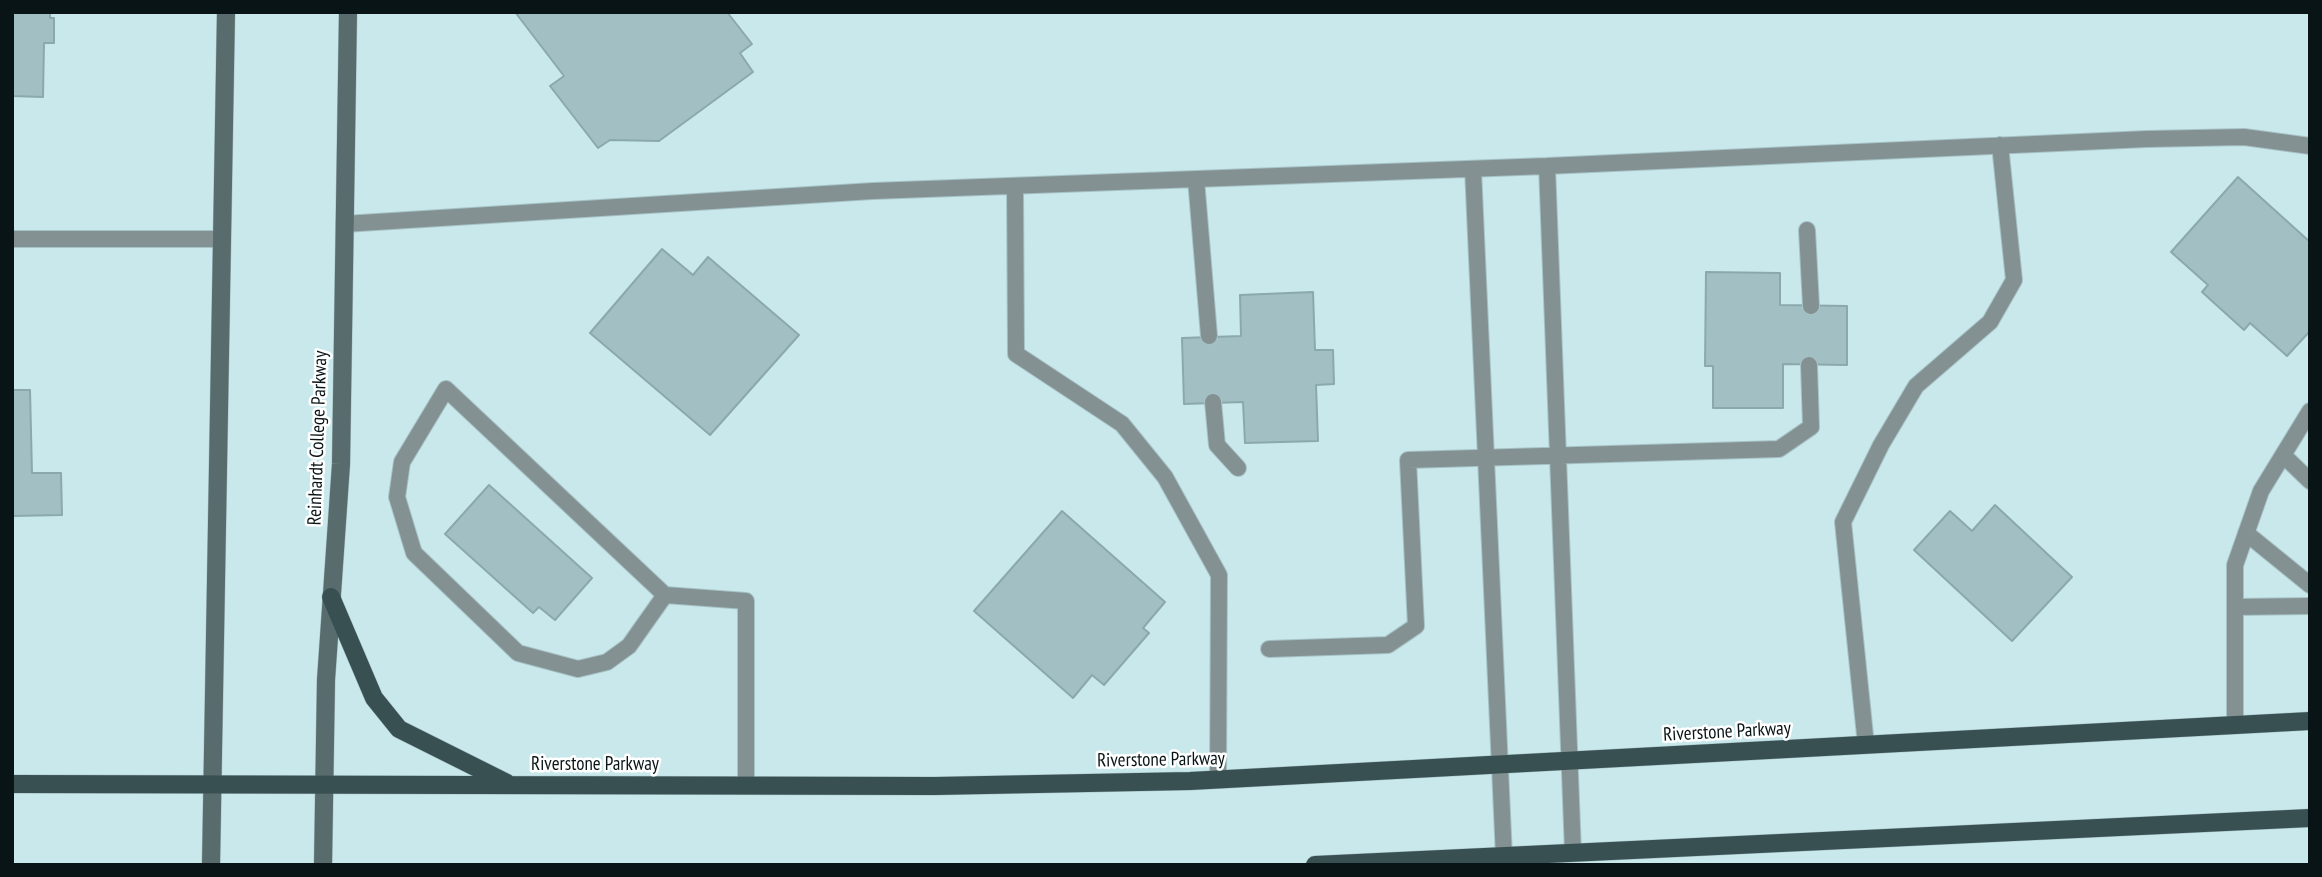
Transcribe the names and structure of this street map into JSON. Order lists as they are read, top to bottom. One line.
{"streets":{"main road":["Riverstone Parkway"],"street":["Reinhardt College Parkway"]},"crossings":[["Reinhardt College Parkway","Riverstone Parkway"]]}
